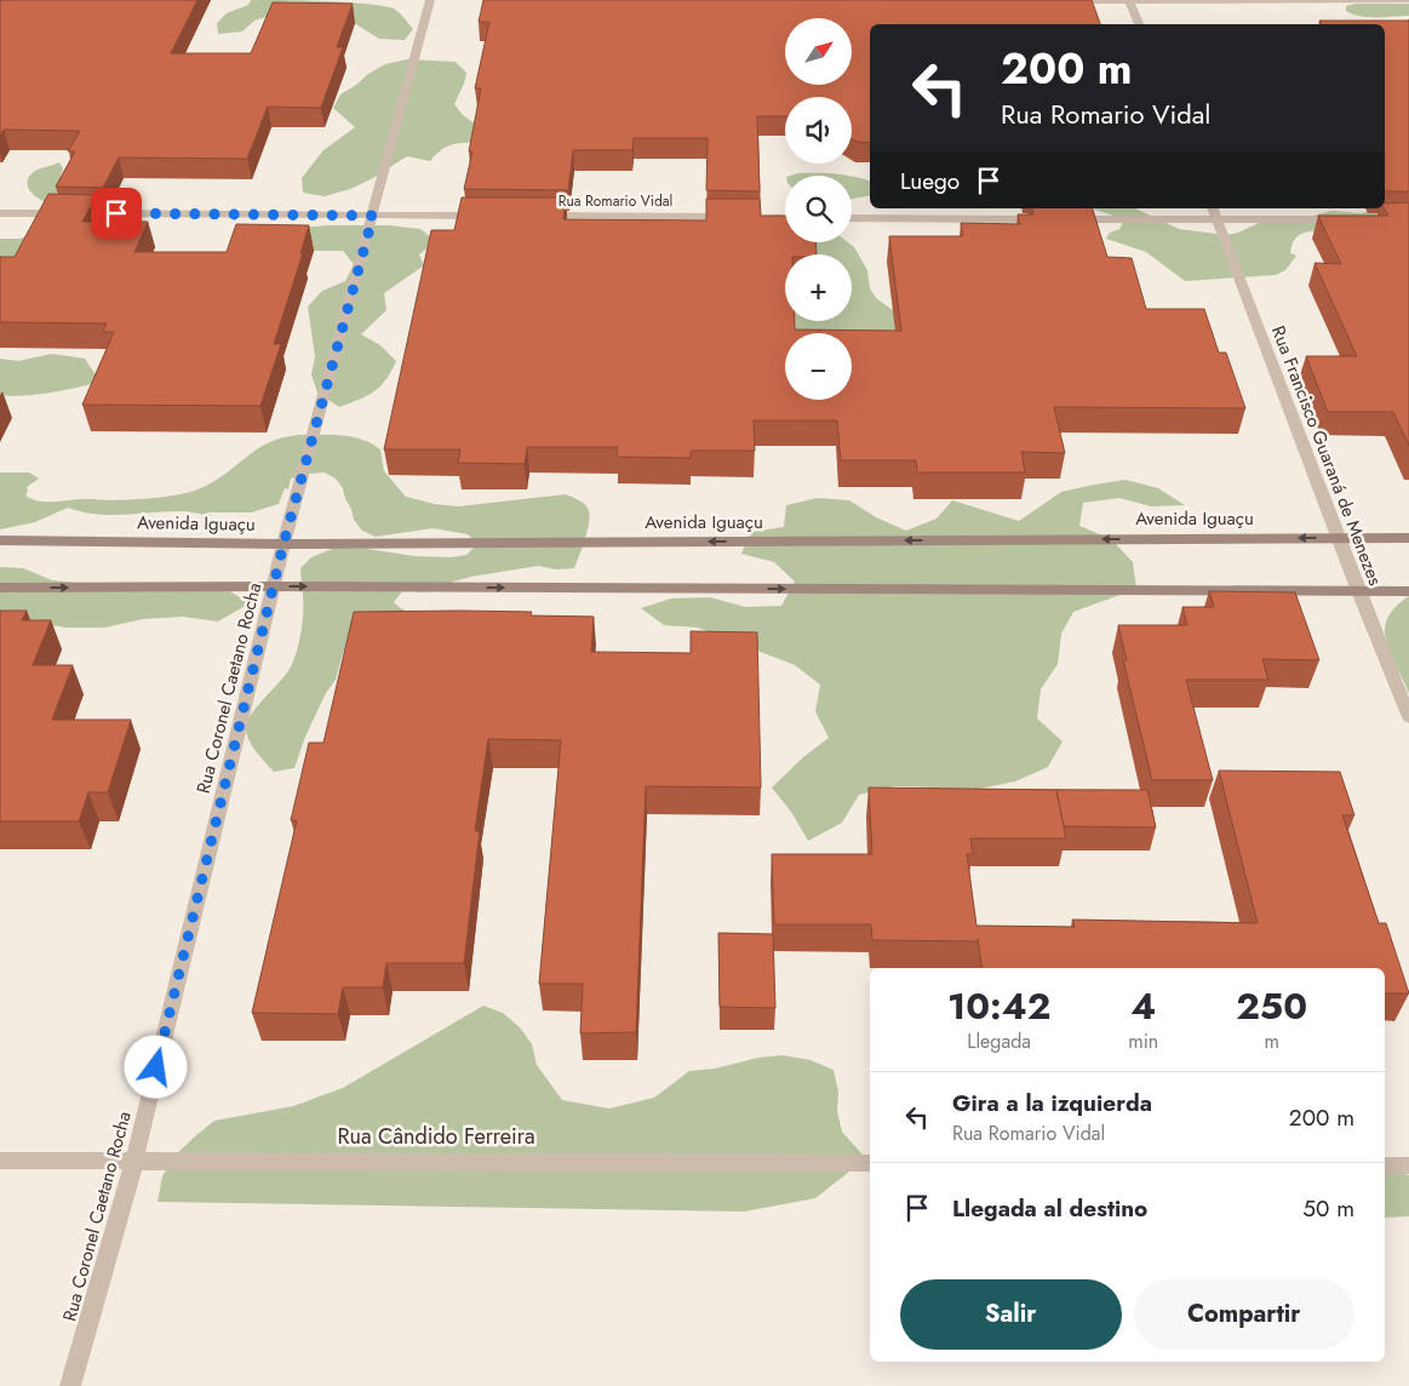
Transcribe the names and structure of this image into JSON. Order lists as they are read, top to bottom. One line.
{"streets":{"street":["Rua Romario Vidal","Rua Francisco Guaraná de Menezes","Avenida Iguaçu","Rua Coronel Caetano Rocha","Rua Cândido Ferreira"]},"crossings":[["Rua Francisco Guaraná de Menezes","Avenida Iguaçu"],["Avenida Iguaçu","Rua Coronel Caetano Rocha"],["Rua Coronel Caetano Rocha","Rua Cândido Ferreira"]],"north":"top right","page":{"map_buttons":["+","−"],"turn":["200 m","Rua Romario Vidal"],"then":"Luego","eta":["10:42","Llegada","4","min","250","m"],"list":[{"name":"Gira a la izquierda","note":"Rua Romario Vidal","value":"200 m"},{"name":"Llegada al destino","value":"50 m"}],"buttons":["Salir","Compartir"]}}
